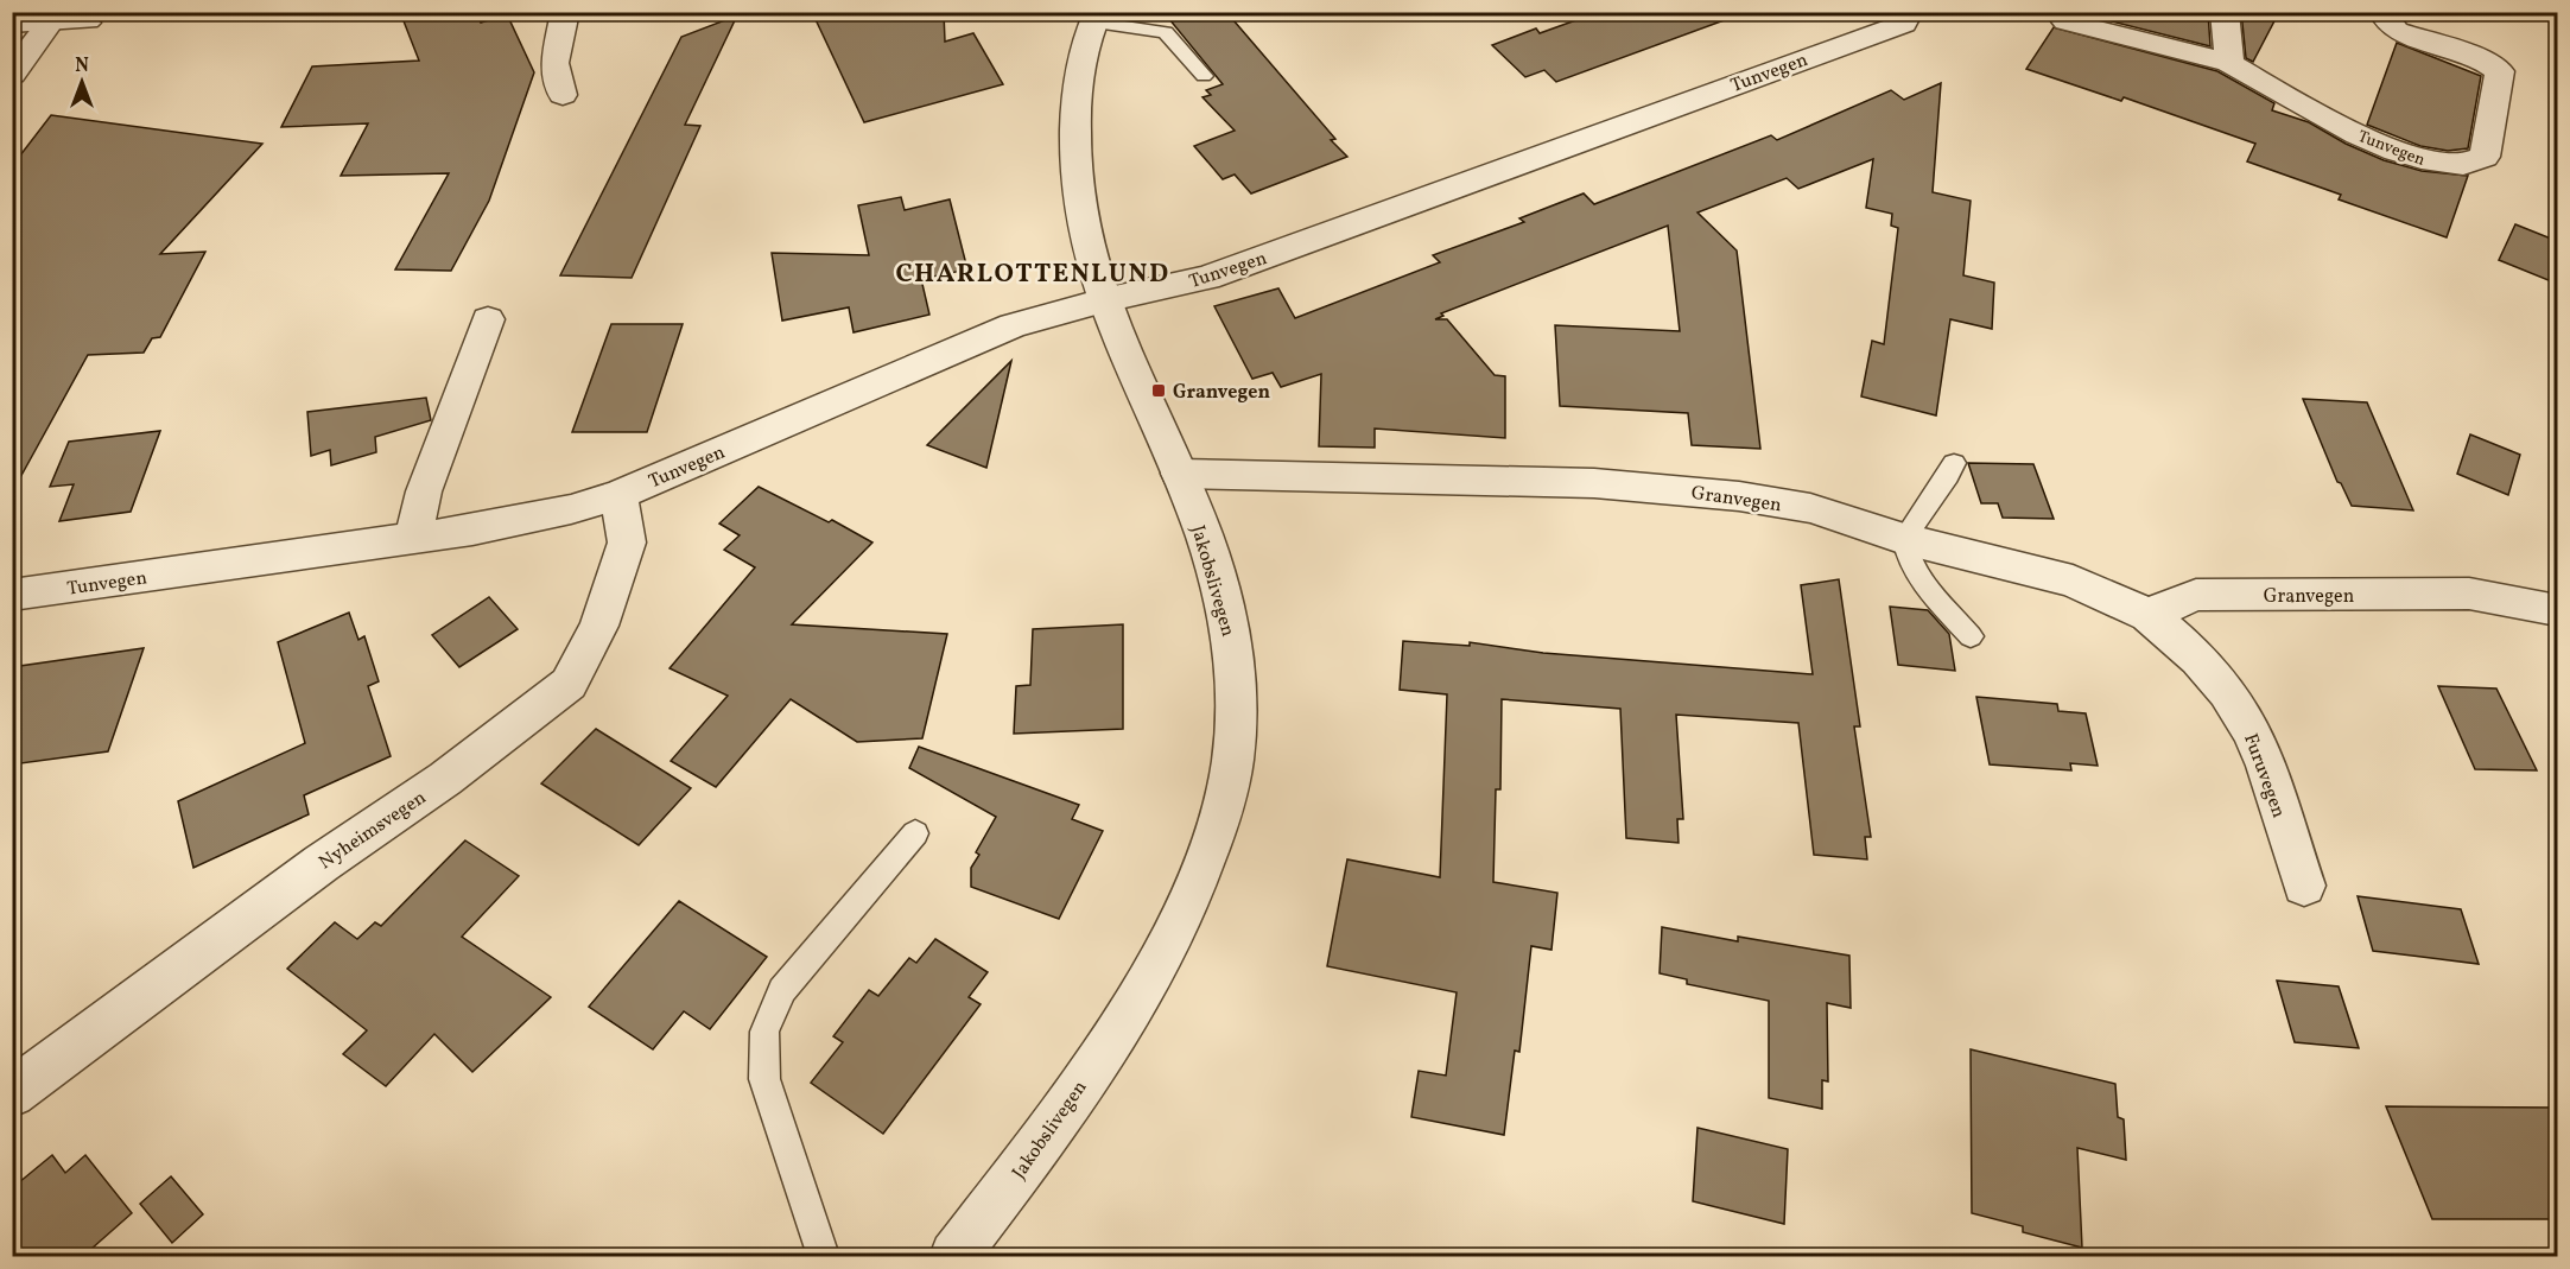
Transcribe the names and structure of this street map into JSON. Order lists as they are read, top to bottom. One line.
{"streets":{"street":["Tunvegen","Granvegen","Jakobslivegen","Furuvegen","Nyheimsvegen"]},"crossings":[["Tunvegen","Jakobslivegen"],["Tunvegen","Nyheimsvegen"],["Granvegen","Jakobslivegen"],["Granvegen","Furuvegen"]],"districts":["CHARLOTTENLUND"],"places":{"transit":["Granvegen"]},"north":"top"}
